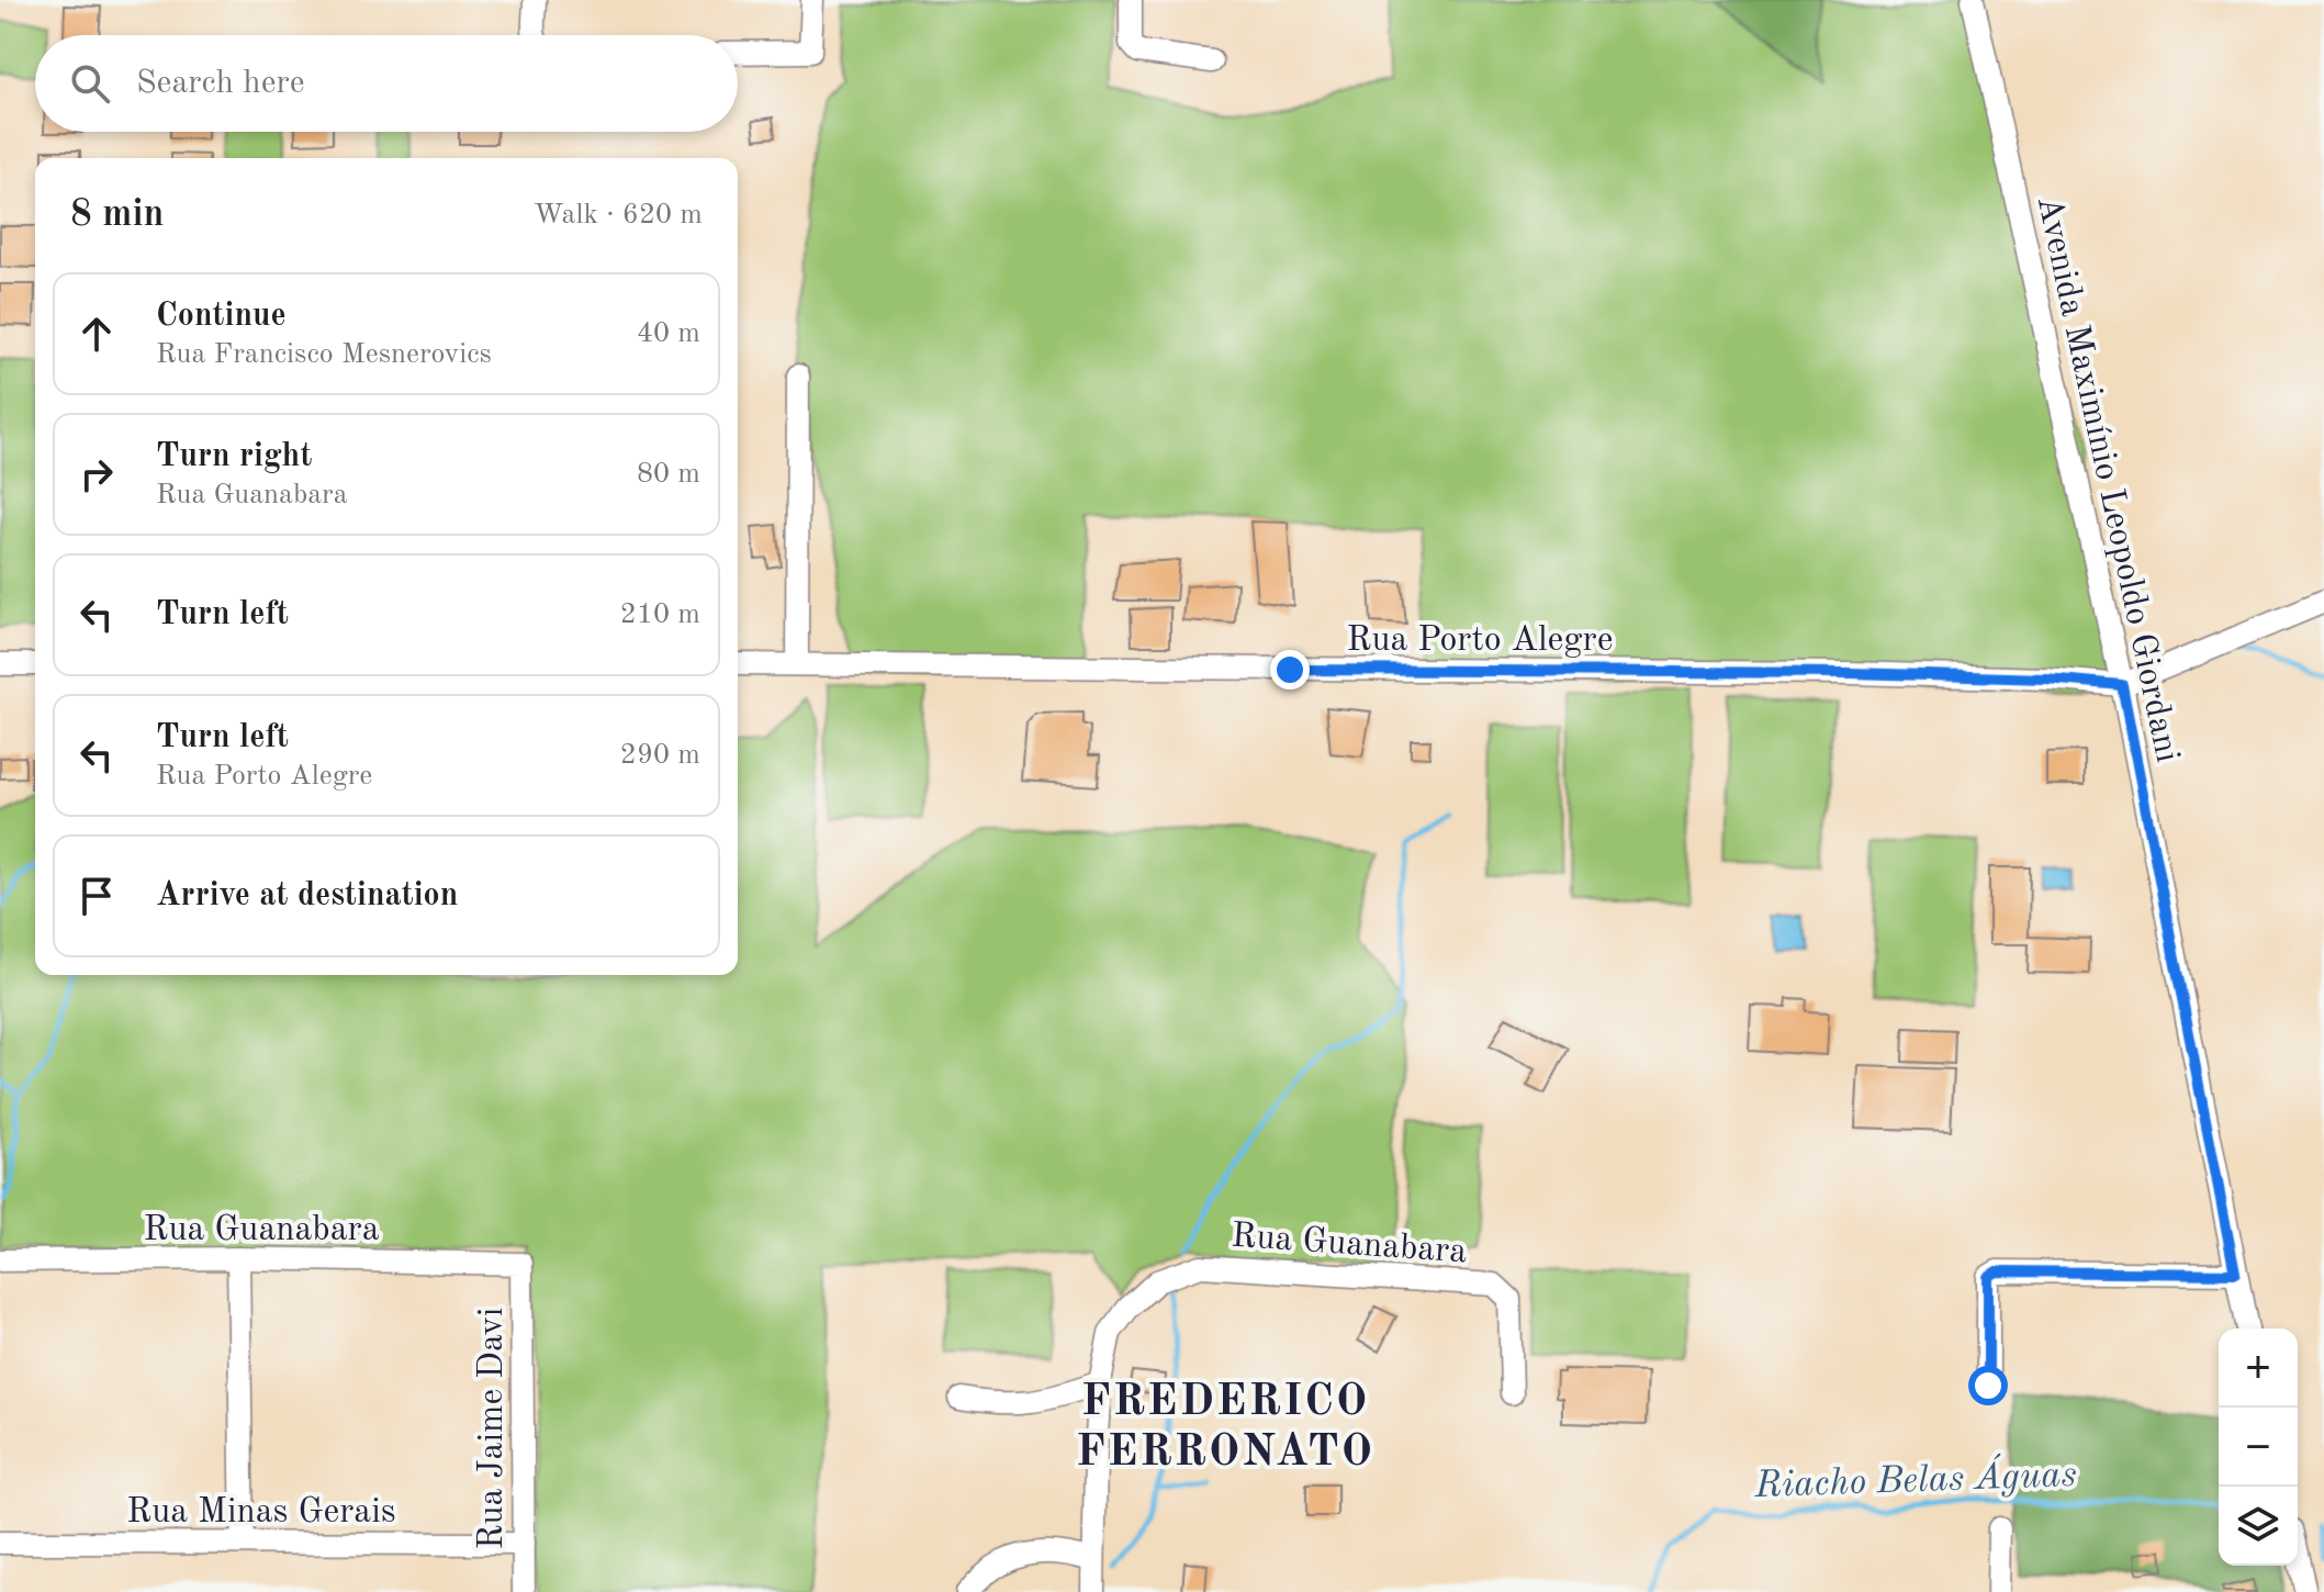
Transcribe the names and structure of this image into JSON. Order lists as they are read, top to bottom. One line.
{"streets":{"street":["Avenida Maximínio Leopoldo Giordani","Rua Porto Alegre","Rua Guanabara","Rua Jaime Davi","Rua Minas Gerais"]},"crossings":[["Avenida Maximínio Leopoldo Giordani","Rua Porto Alegre"],["Rua Guanabara","Rua Jaime Davi"],["Rua Jaime Davi","Rua Minas Gerais"]],"districts":["FREDERICO FERRONATO"],"water":["Riacho Belas Águas"],"page":{"search":"Search here","heading":["8 min","Walk · 620 m"],"list":[["Continue","Rua Francisco Mesnerovics","40 m"],["Turn right","Rua Guanabara","80 m"],["Turn left","210 m"],["Turn left","Rua Porto Alegre","290 m"],"Arrive at destination"],"map_buttons":["+","−"]}}
